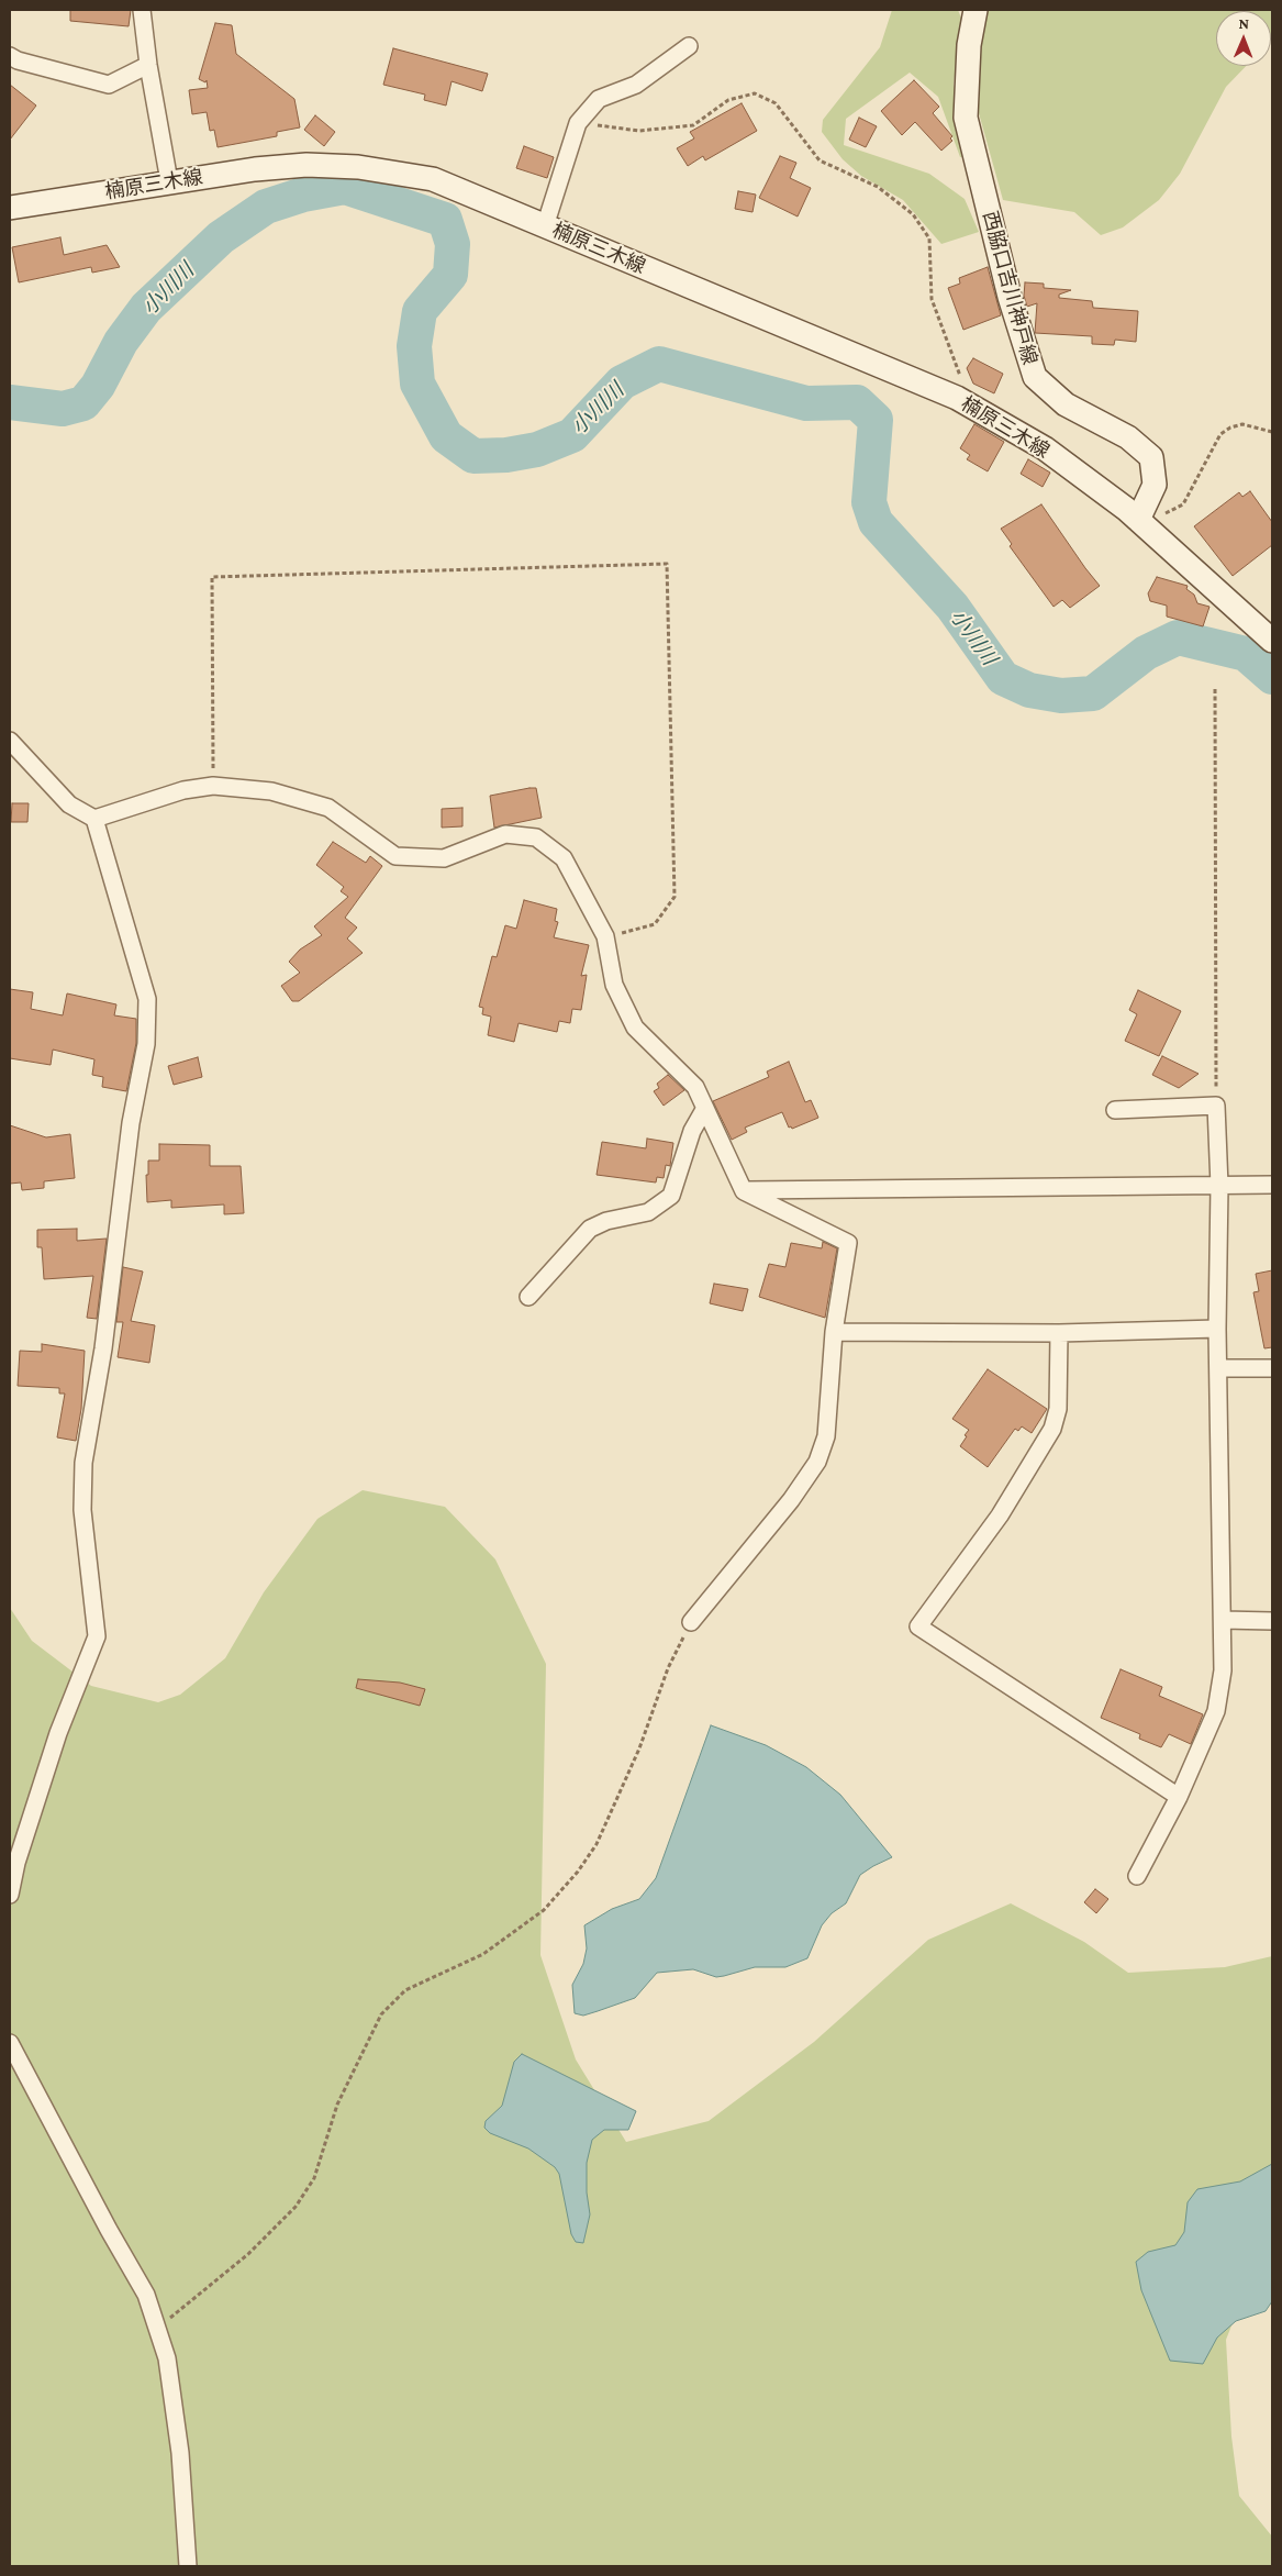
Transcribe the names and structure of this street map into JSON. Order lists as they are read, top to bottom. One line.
{"streets":{"main road":["楠原三木線","西脇口吉川神戸線"]},"crossings":[["楠原三木線","西脇口吉川神戸線"]],"water":["小川川"],"north":"top"}
